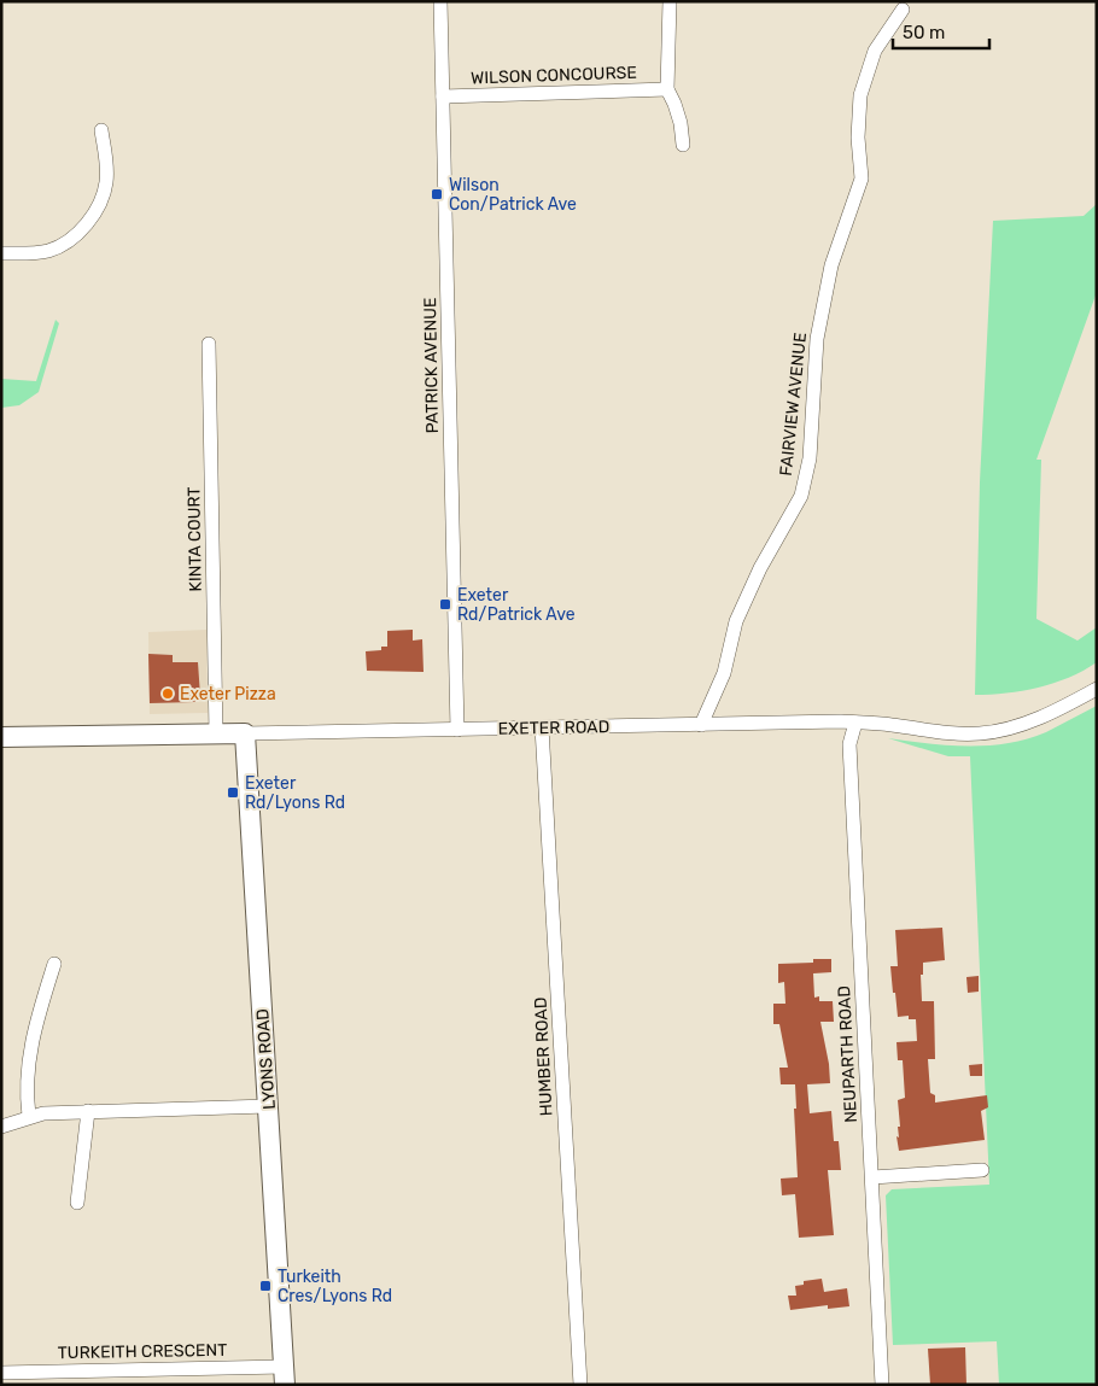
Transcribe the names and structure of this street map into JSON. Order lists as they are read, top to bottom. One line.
{"streets":{"main road":["EXETER ROAD","LYONS ROAD"],"street":["WILSON CONCOURSE","PATRICK AVENUE","FAIRVIEW AVENUE","KINTA COURT","NEUPARTH ROAD","HUMBER ROAD","TURKEITH CRESCENT"]},"crossings":[["WILSON CONCOURSE","PATRICK AVENUE"],["PATRICK AVENUE","EXETER ROAD"],["FAIRVIEW AVENUE","EXETER ROAD"],["KINTA COURT","EXETER ROAD"],["EXETER ROAD","NEUPARTH ROAD"],["EXETER ROAD","HUMBER ROAD"],["EXETER ROAD","LYONS ROAD"],["LYONS ROAD","TURKEITH CRESCENT"]],"places":{"transit":["Wilson Con/Patrick Ave","Exeter Rd/Patrick Ave","Exeter Rd/Lyons Rd","Turkeith Cres/Lyons Rd"],"other":["Exeter Pizza"]},"scale_bar":"50 m"}
